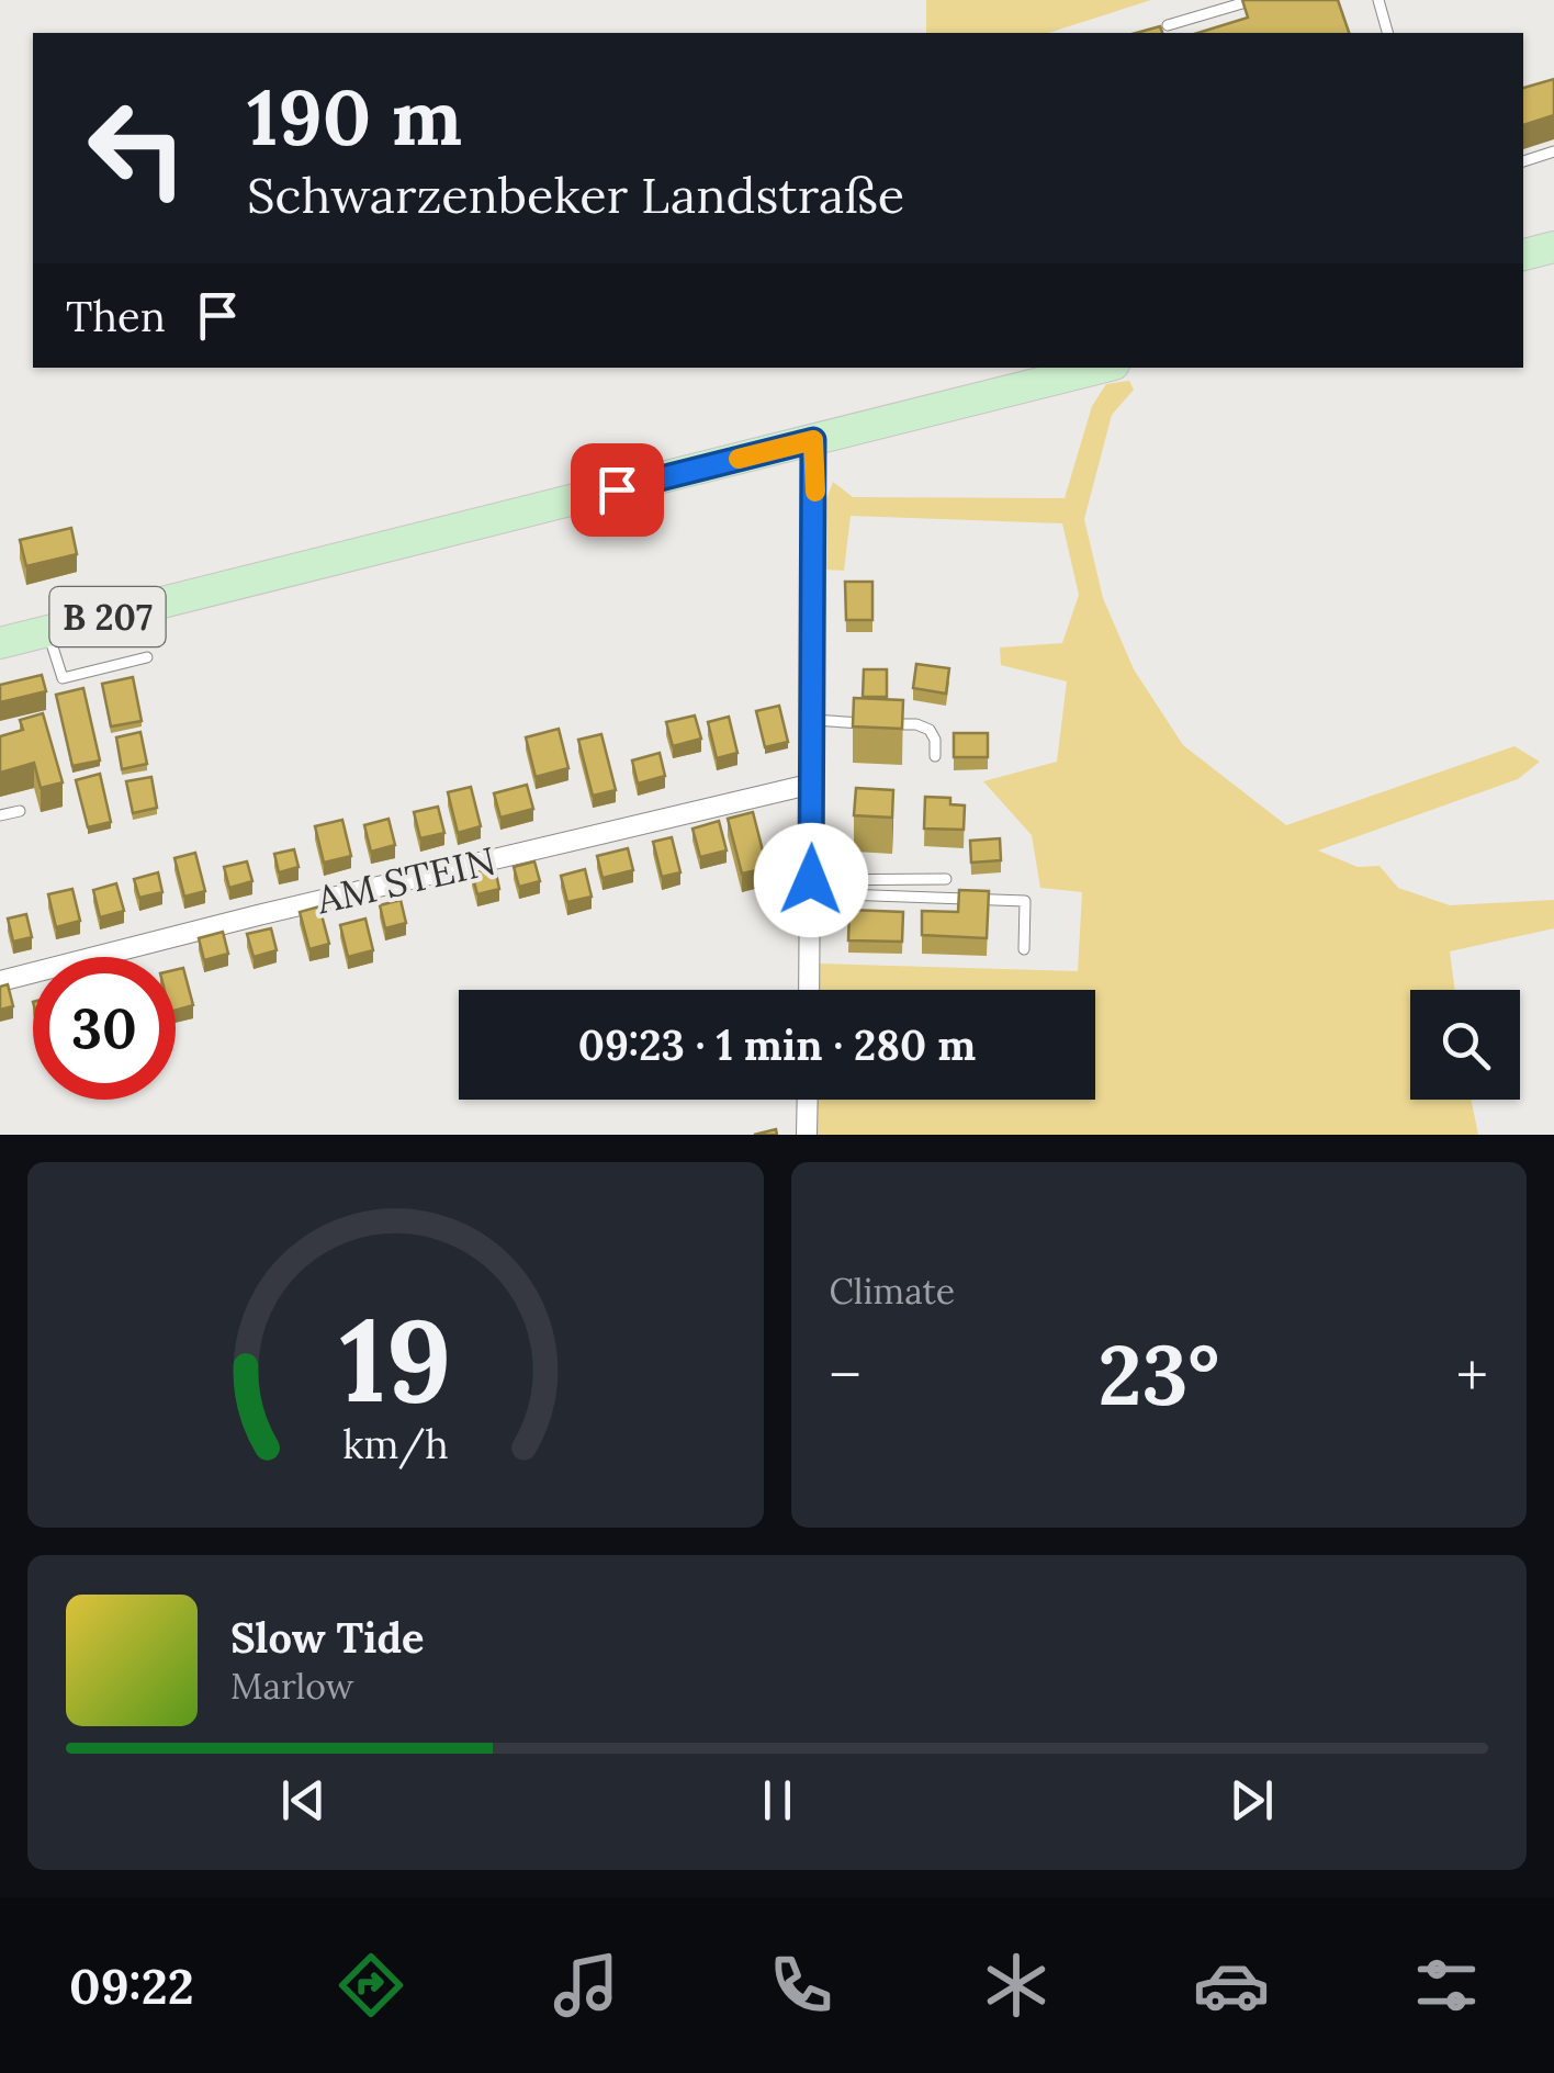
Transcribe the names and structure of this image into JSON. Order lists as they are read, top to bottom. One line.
{"streets":{"main road":["B 207"],"street":["AM STEIN"]},"page":{"turn":["190 m","Schwarzenbeker Landstraße"],"then":"Then","limit":"30","trip":"09:23 · 1 min · 280 m","tile":"Climate","heat":["−","23°","+"],"song":["Slow Tide","Marlow"],"tabs":"09:22","gauge":["19","km/h"]}}
